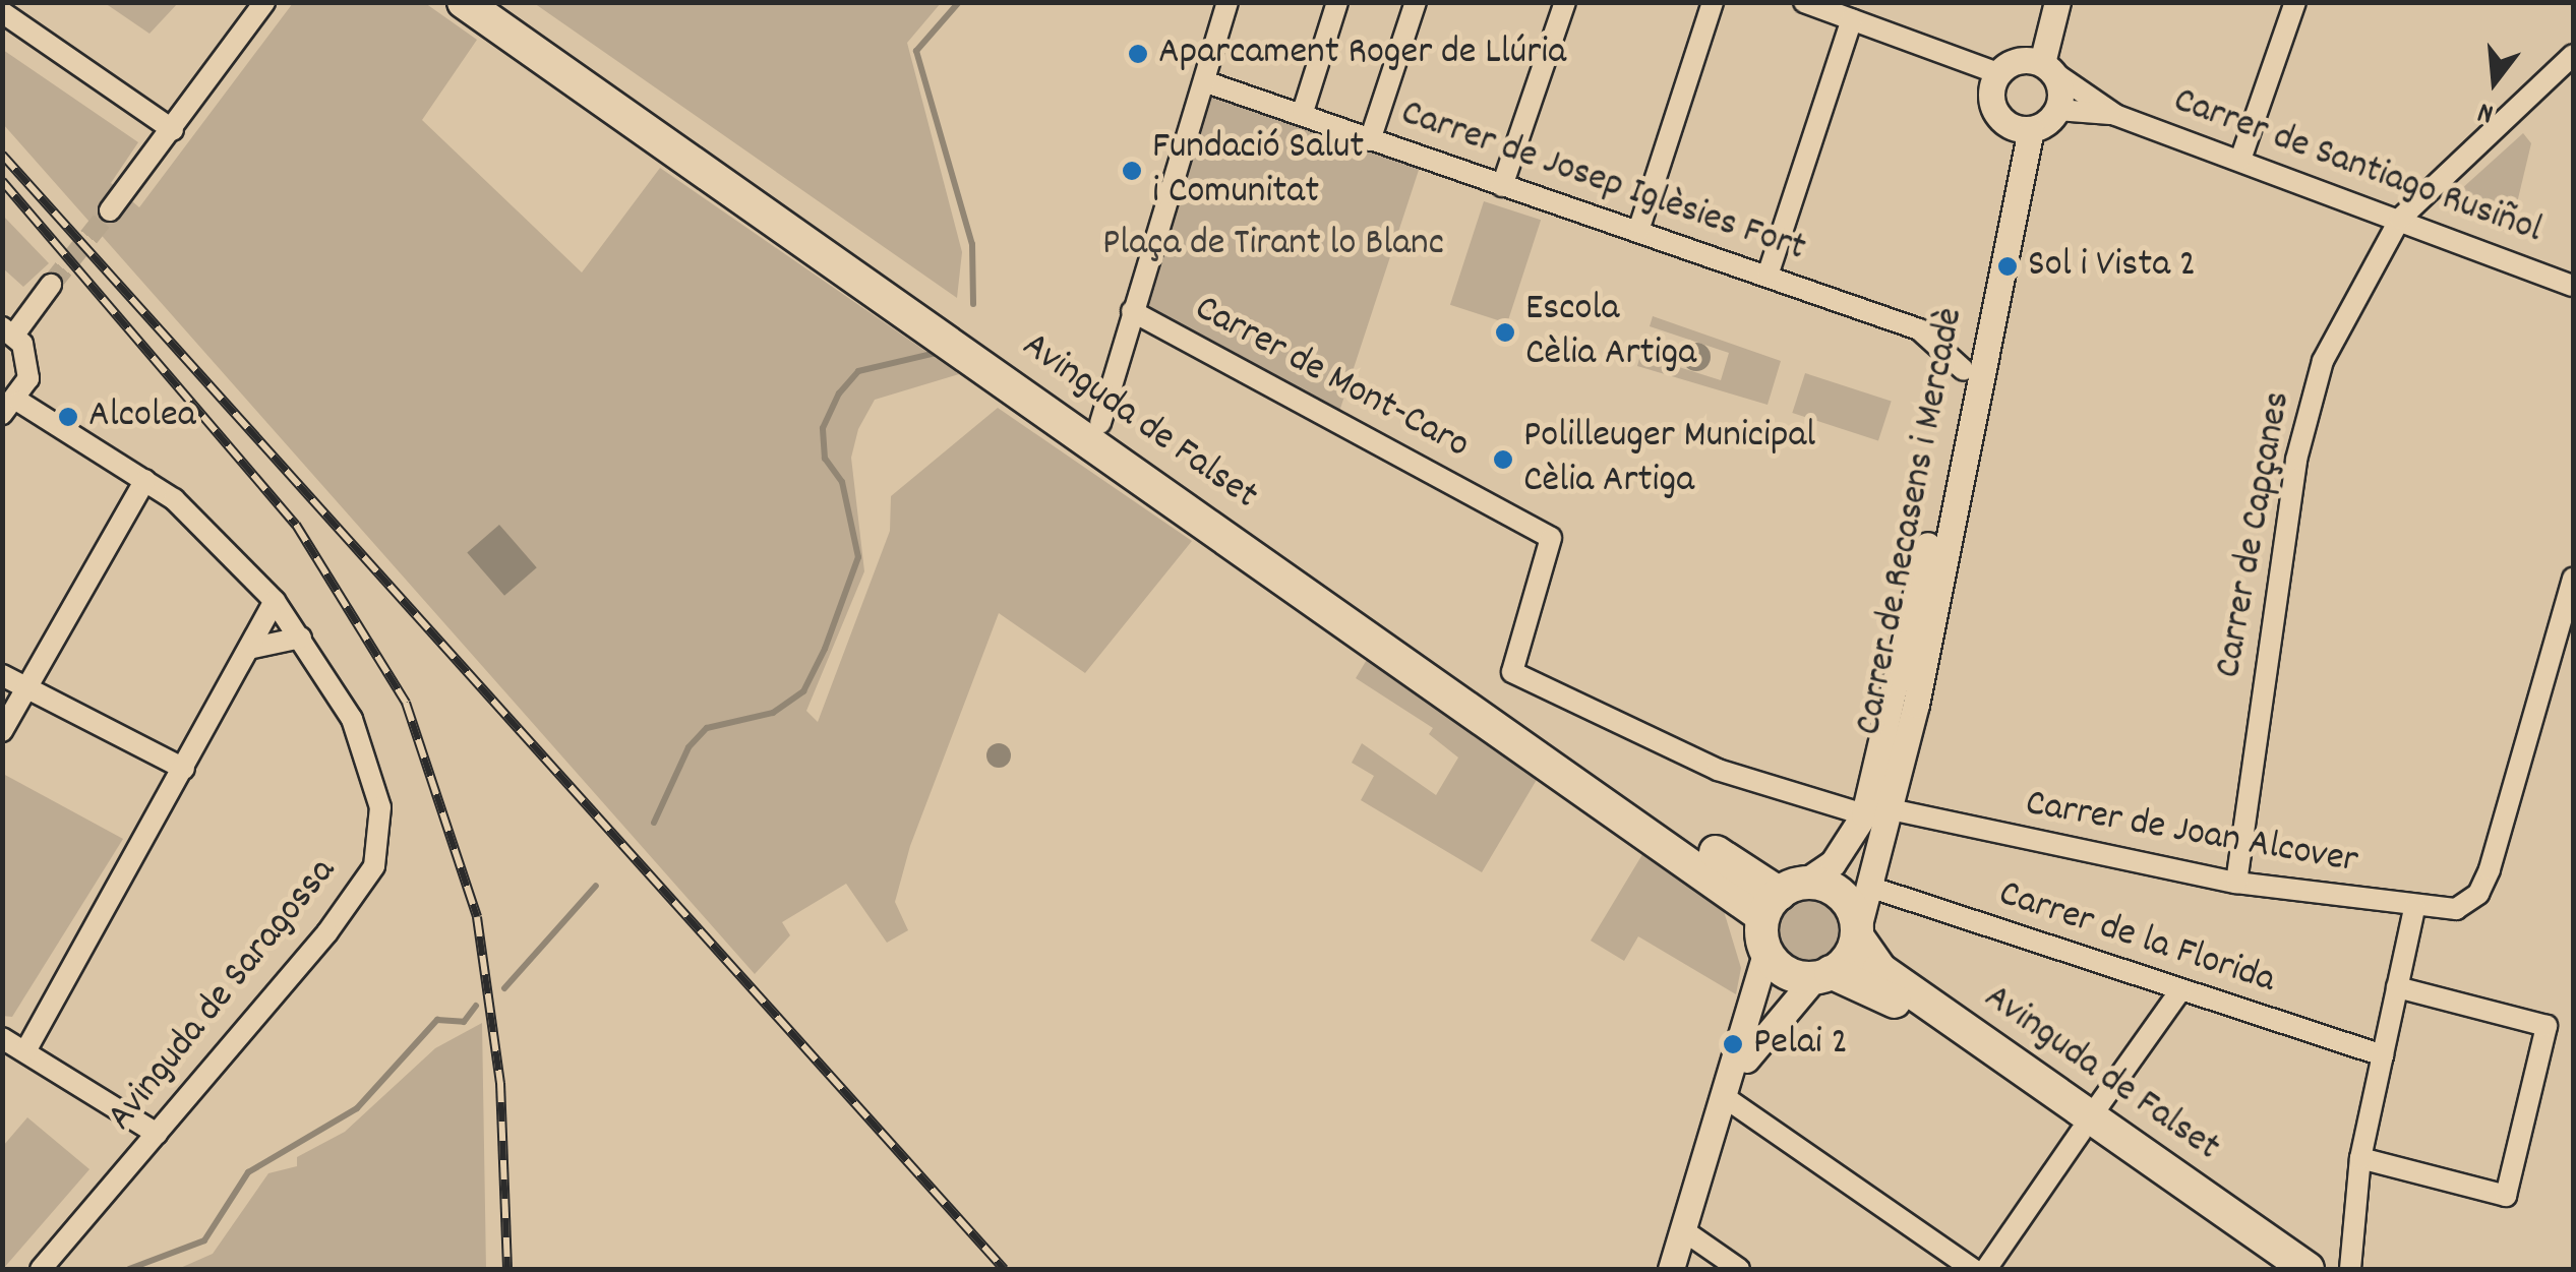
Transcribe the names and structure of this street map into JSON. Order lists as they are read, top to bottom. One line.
{"streets":{"main road":["Avinguda de Falset"],"street":["Carrer de Santiago Rusiñol","Carrer de Josep Iglèsies Fort","Carrer de Mont-Caro","Carrer de Recasens i Mercadè","Carrer de Capçanes","Carrer de Joan Alcover","Carrer de la Florida","Avinguda de Saragossa"]},"crossings":[["Carrer de Santiago Rusiñol","Carrer de Capçanes"],["Carrer de Josep Iglèsies Fort","Carrer de Recasens i Mercadè"],["Carrer de Mont-Caro","Carrer de Joan Alcover"],["Avinguda de Falset","Carrer de Recasens i Mercadè"],["Carrer de Recasens i Mercadè","Carrer de Joan Alcover"],["Carrer de Recasens i Mercadè","Carrer de la Florida"],["Carrer de Capçanes","Carrer de Joan Alcover"]],"parks":["Plaça de Tirant lo Blanc"],"places":["Aparcament Roger de Llúria","Fundació Salut i Comunitat","Sol i Vista 2","Escola Cèlia Artiga","Alcolea","Polilleuger Municipal Cèlia Artiga","Pelai 2"],"north":"bottom"}
